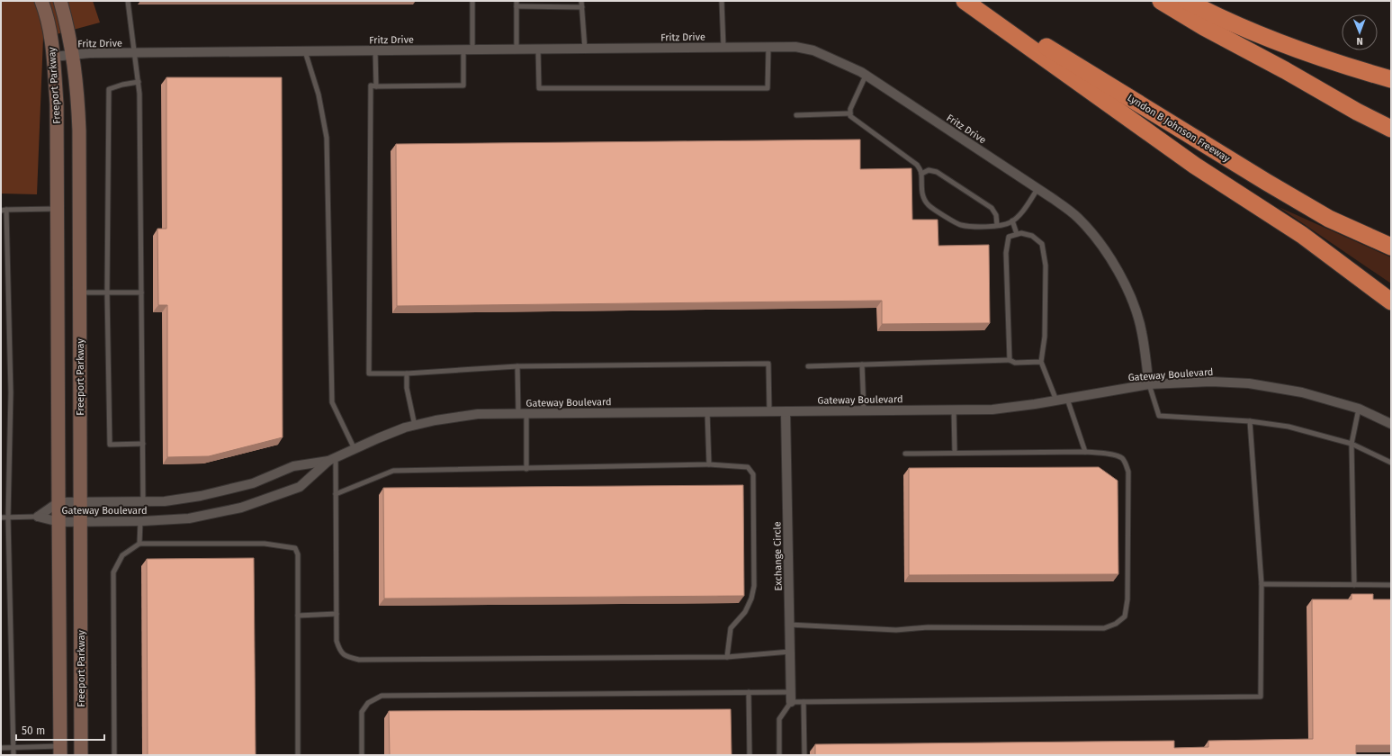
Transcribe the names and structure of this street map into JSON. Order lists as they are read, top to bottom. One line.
{"streets":{"highway":["Lyndon B Johnson Freeway"],"main road":["Freeport Parkway"],"street":["Fritz Drive","Gateway Boulevard","Exchange Circle"]},"crossings":[["Fritz Drive","Freeport Parkway"],["Fritz Drive","Gateway Boulevard"],["Freeport Parkway","Gateway Boulevard"],["Gateway Boulevard","Exchange Circle"]],"scale_bar":"50 m","north":"bottom"}
